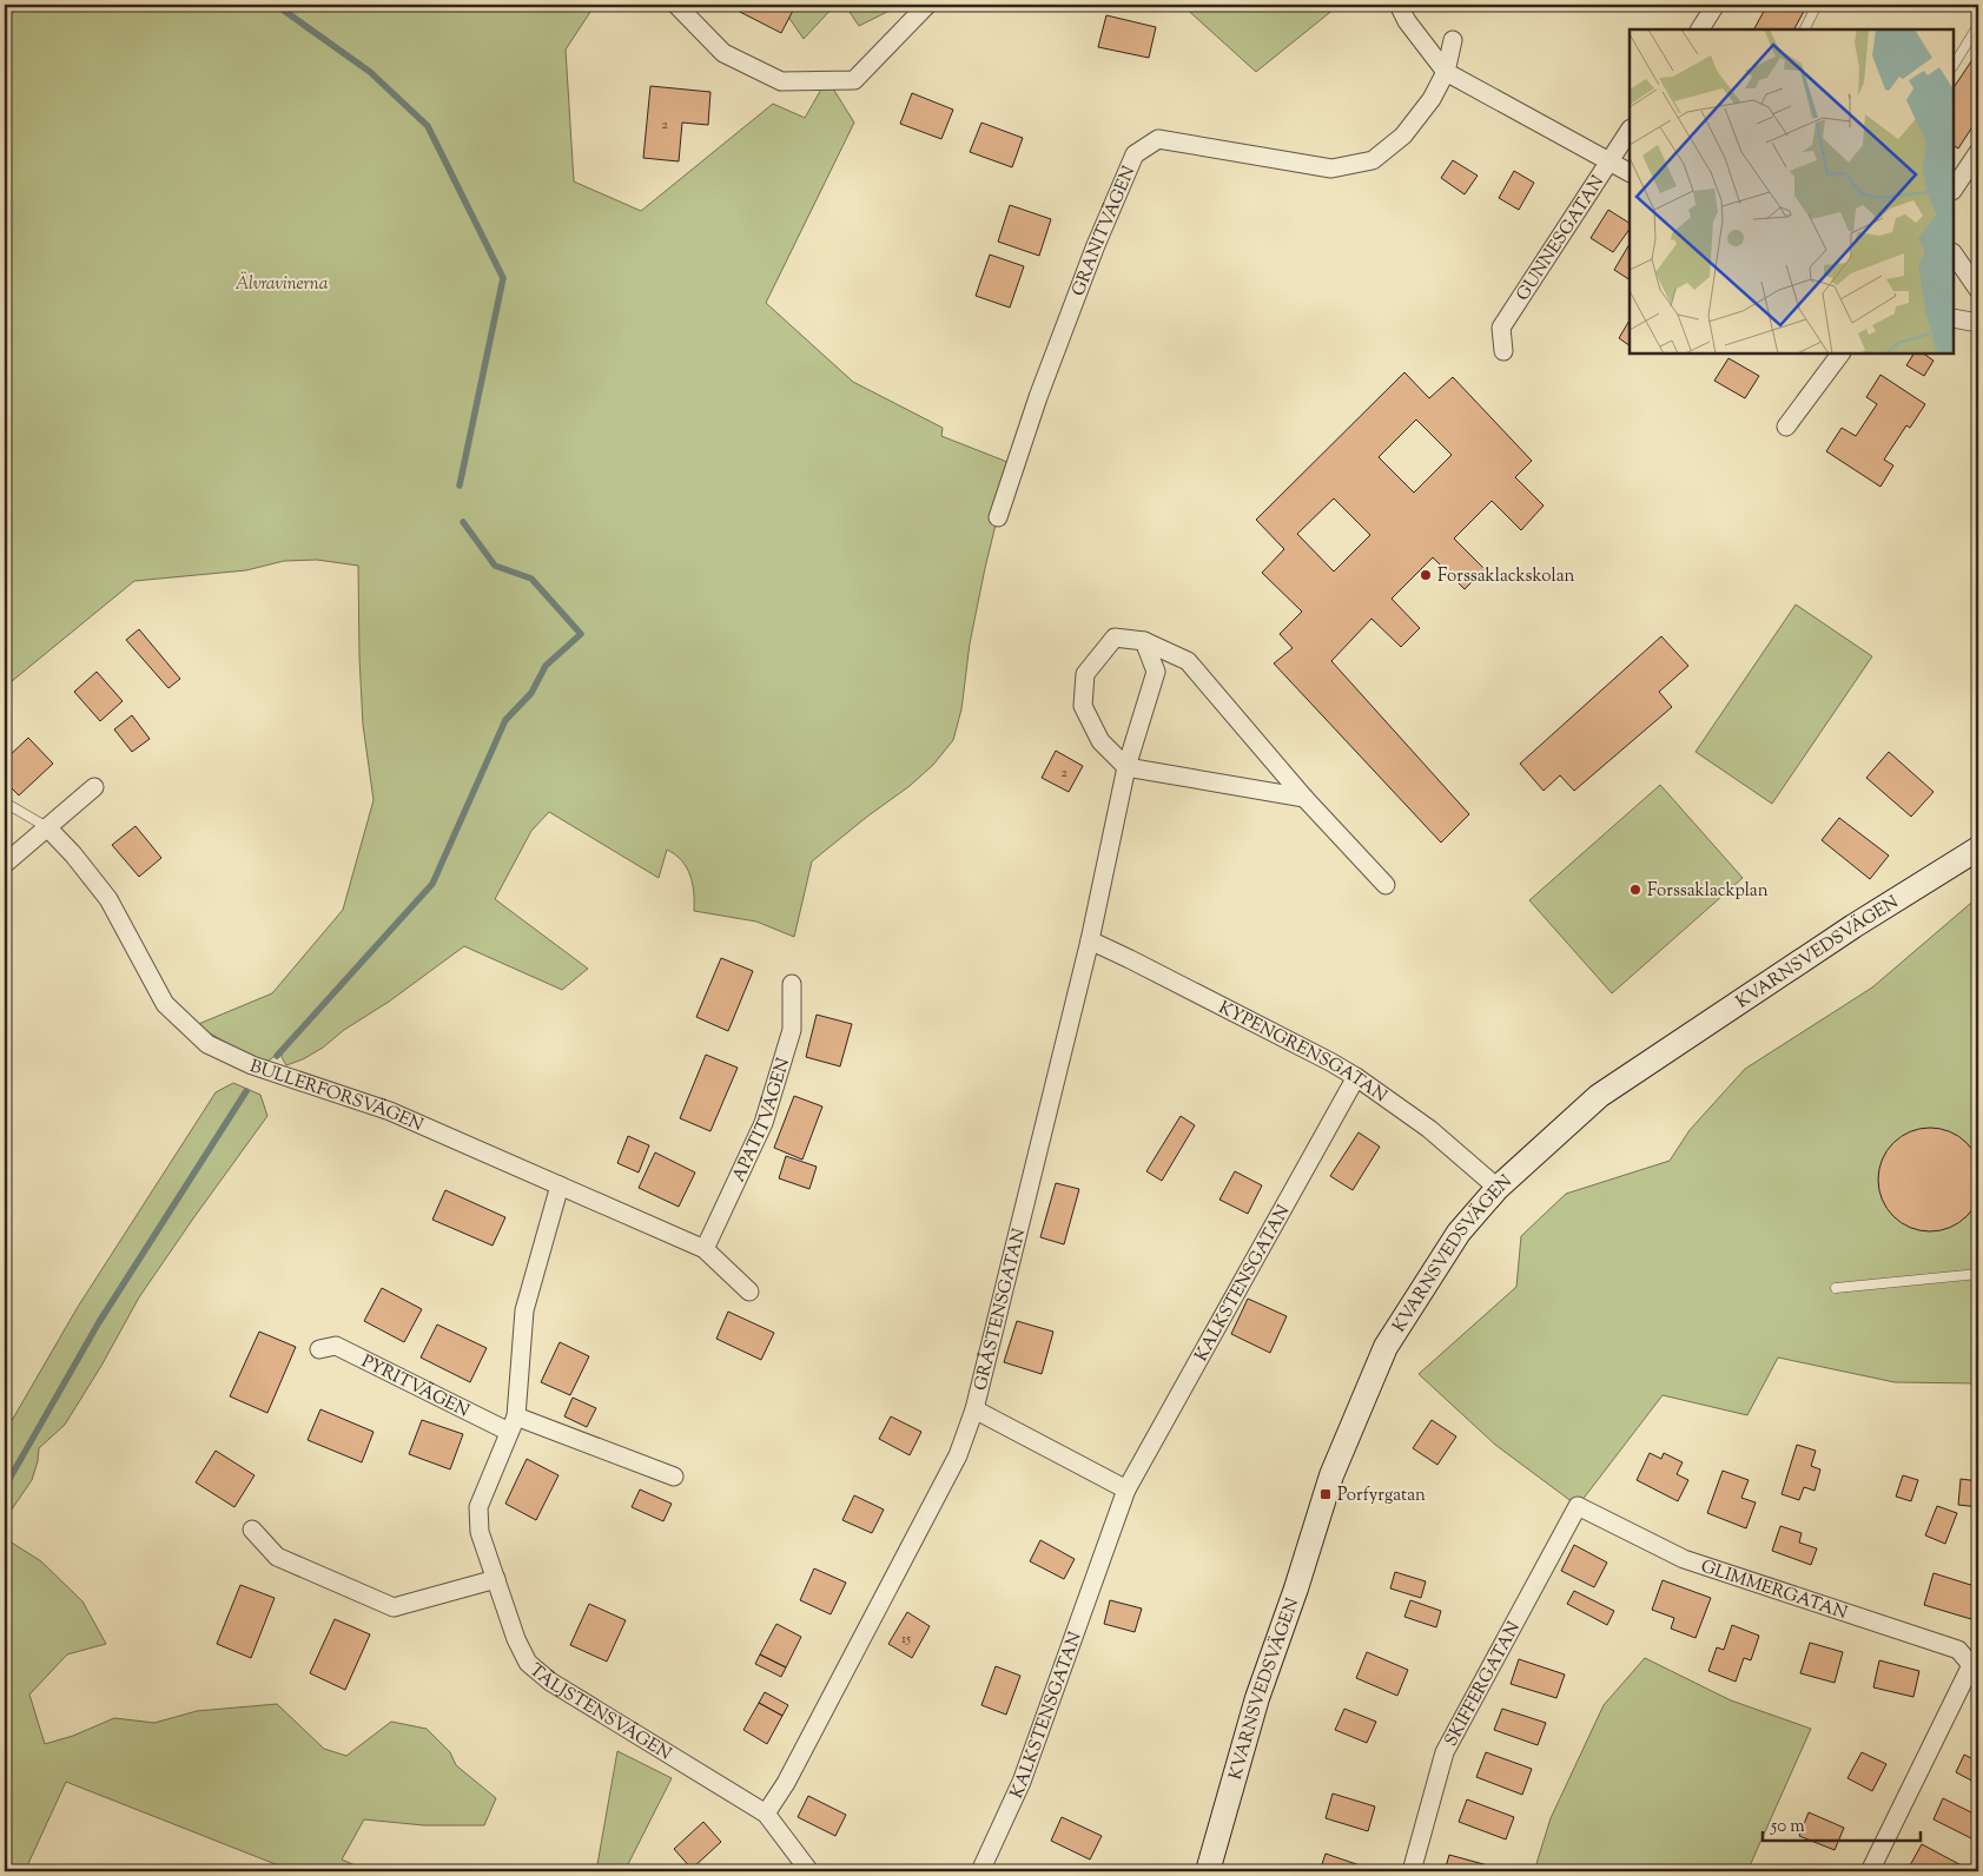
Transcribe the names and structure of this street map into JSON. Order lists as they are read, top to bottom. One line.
{"streets":{"street":["GRANITVÄGEN","GUNNESGATAN","KVARNSVEDSVÄGEN","KYPENGRENSGATAN","BULLERFORSVÄGEN","APATITVÄGEN","KALKSTENSGATAN","GRÅSTENSGATAN","PYRITVÄGEN","GLIMMERGATAN","SKIFFERGATAN","TÄLJSTENSVÄGEN"]},"crossings":[["KVARNSVEDSVÄGEN","KYPENGRENSGATAN"],["KYPENGRENSGATAN","KALKSTENSGATAN"],["KYPENGRENSGATAN","GRÅSTENSGATAN"],["BULLERFORSVÄGEN","APATITVÄGEN"],["BULLERFORSVÄGEN","TÄLJSTENSVÄGEN"],["GRÅSTENSGATAN","TÄLJSTENSVÄGEN"],["PYRITVÄGEN","TÄLJSTENSVÄGEN"],["GLIMMERGATAN","SKIFFERGATAN"]],"parks":["Älvravinerna"],"places":{"other":["Forssaklackskolan","Forssaklackplan"],"transit":["Porfyrgatan"]},"house_numbers":["2","2","15"],"scale_bar":"50 m"}
